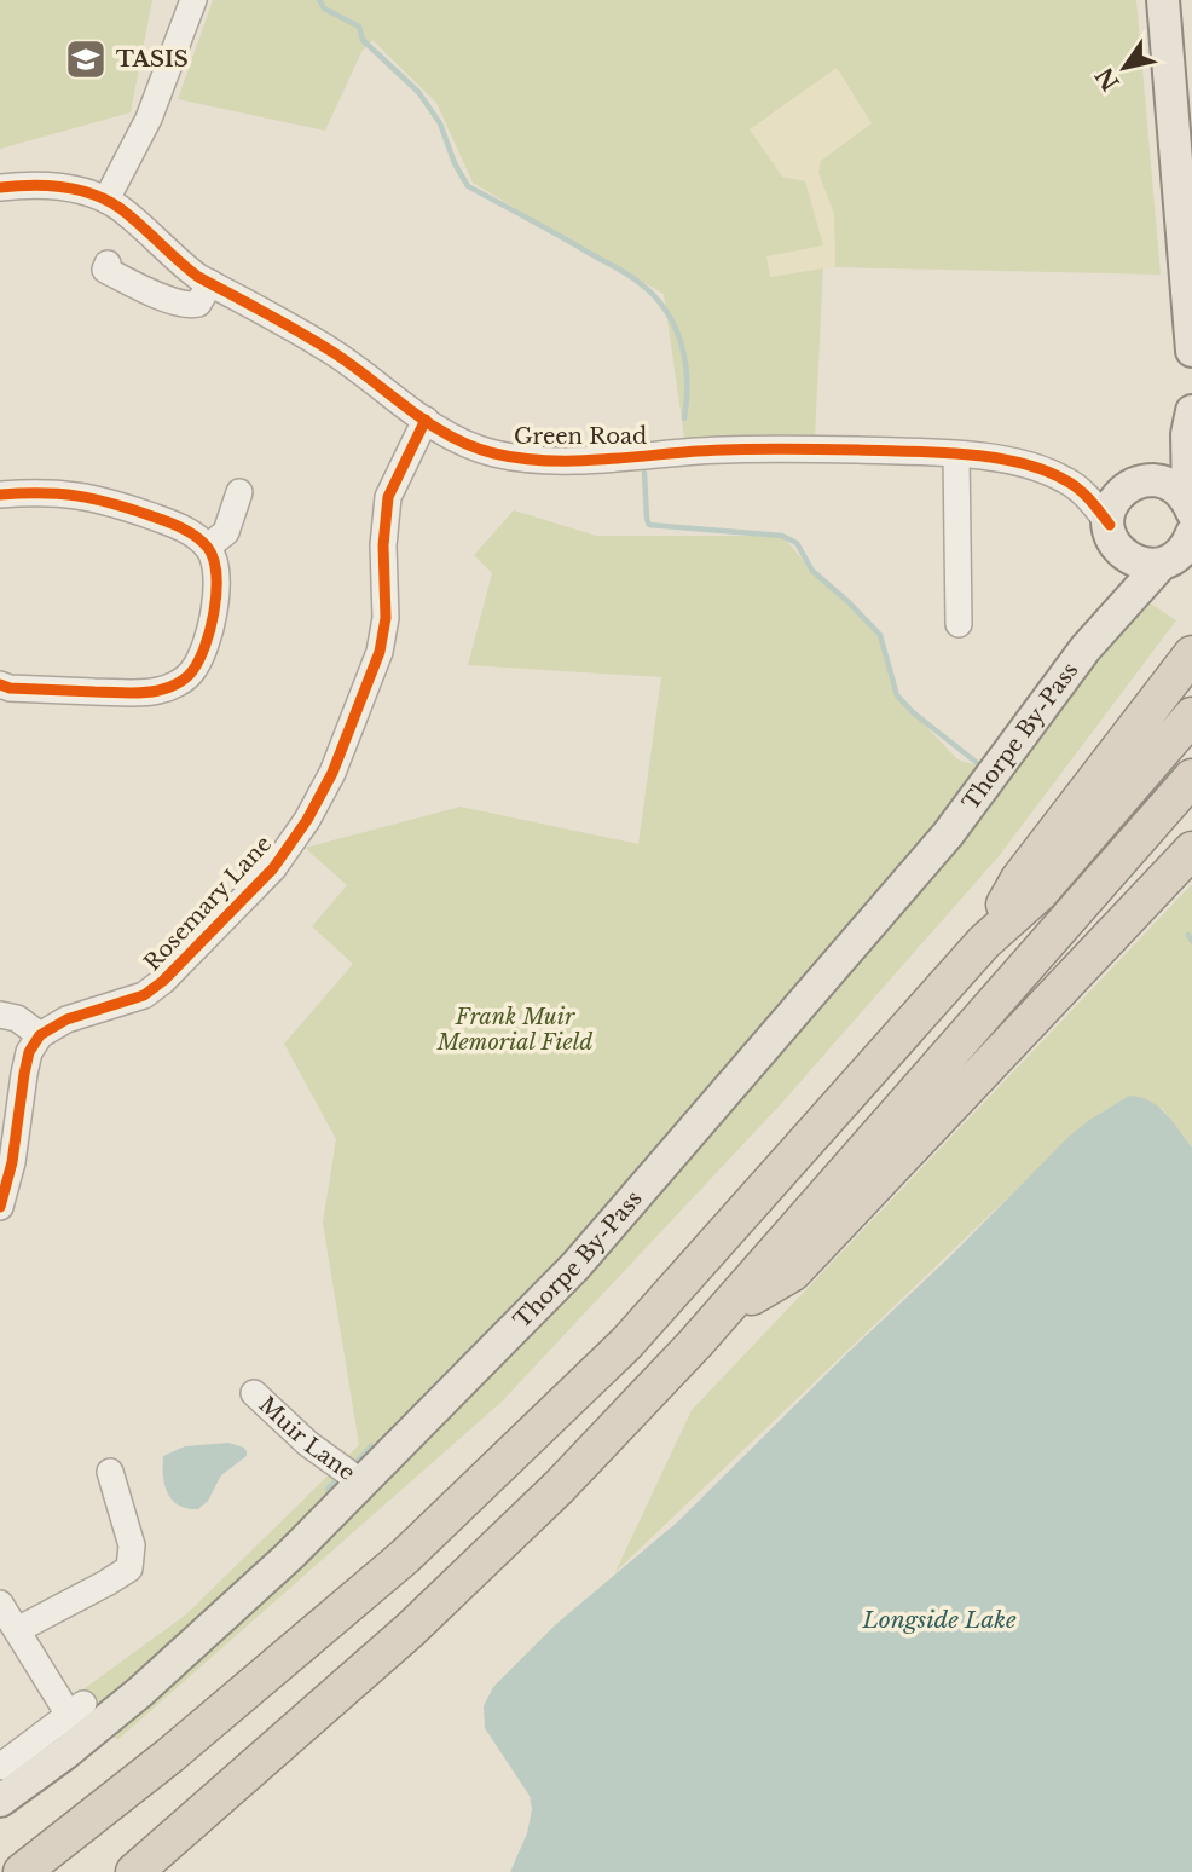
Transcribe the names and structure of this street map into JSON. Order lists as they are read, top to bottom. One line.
{"streets":{"main road":["Thorpe By-Pass"],"street":["Green Road","Rosemary Lane","Muir Lane"]},"crossings":[["Green Road","Thorpe By-Pass"],["Green Road","Rosemary Lane"],["Thorpe By-Pass","Muir Lane"]],"water":["Longside Lake"],"parks":["Frank Muir Memorial Field"],"places":{"school or university":["TASIS"]},"north":"bottom left"}
